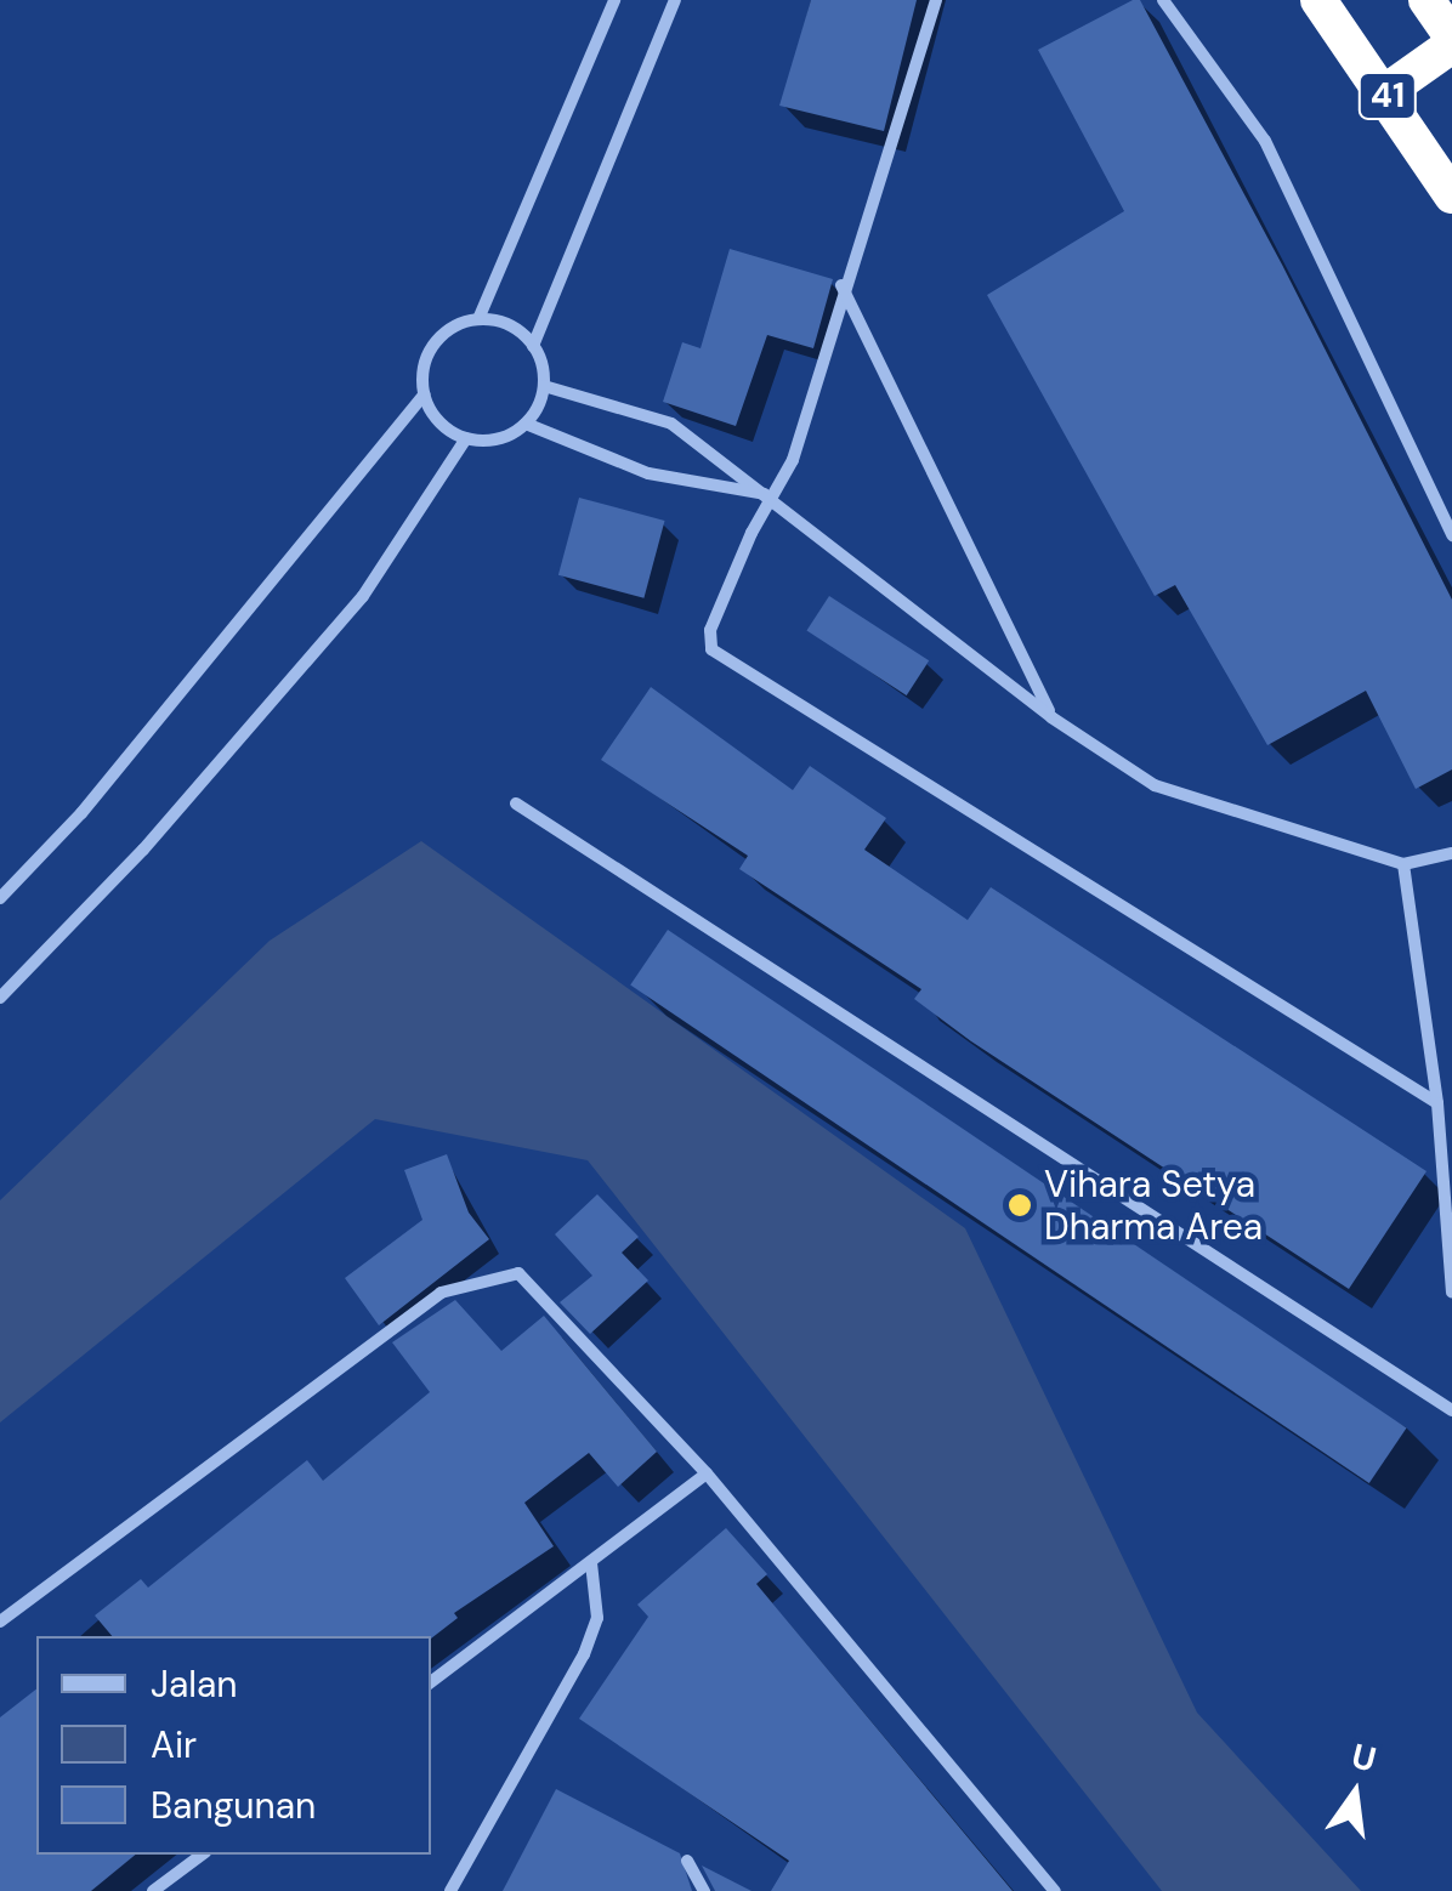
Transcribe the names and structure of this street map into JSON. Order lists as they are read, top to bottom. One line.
{"streets":{"highway":["41"]},"places":["Vihara Setya Dharma Area"],"legend":["Jalan","Air","Bangunan"],"north":"top"}
